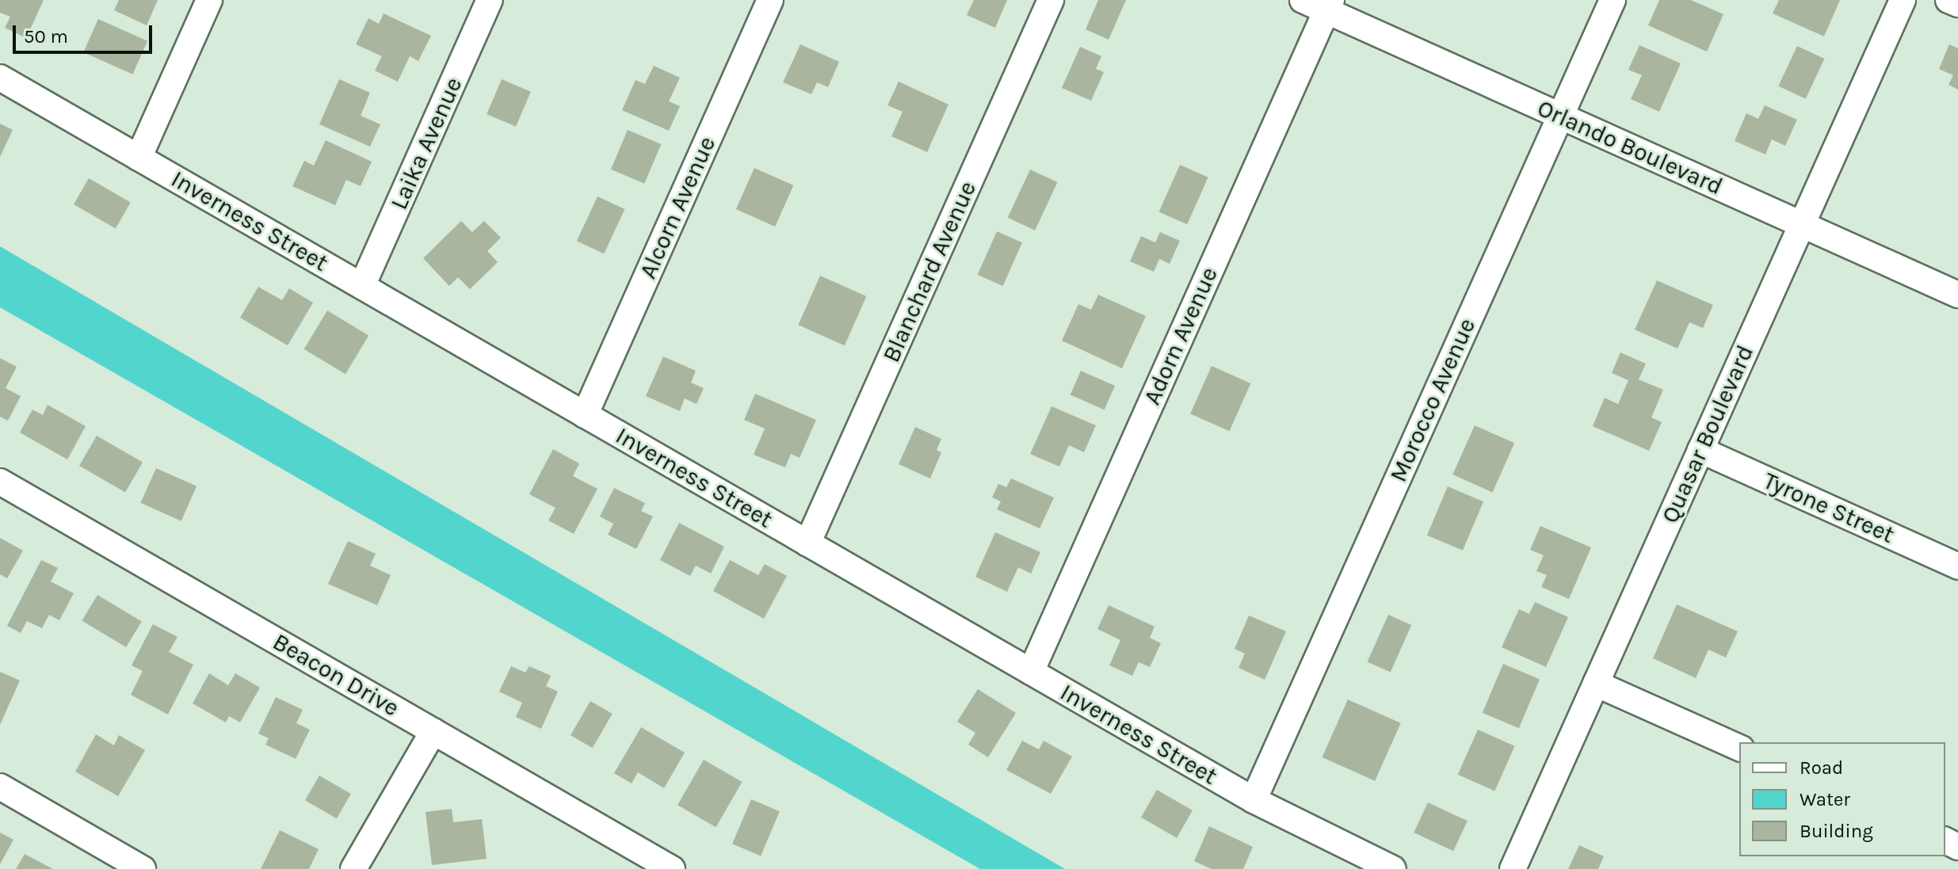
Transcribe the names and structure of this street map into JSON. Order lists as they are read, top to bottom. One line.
{"streets":{"street":["Laika Avenue","Orlando Boulevard","Alcorn Avenue","Inverness Street","Blanchard Avenue","Adorn Avenue","Morocco Avenue","Quasar Boulevard","Tyrone Street","Beacon Drive"]},"crossings":[["Laika Avenue","Inverness Street"],["Orlando Boulevard","Adorn Avenue"],["Orlando Boulevard","Morocco Avenue"],["Orlando Boulevard","Quasar Boulevard"],["Alcorn Avenue","Inverness Street"],["Inverness Street","Blanchard Avenue"],["Inverness Street","Adorn Avenue"],["Inverness Street","Morocco Avenue"],["Quasar Boulevard","Tyrone Street"]],"legend":["Road","Water","Building"],"scale_bar":"50 m"}
